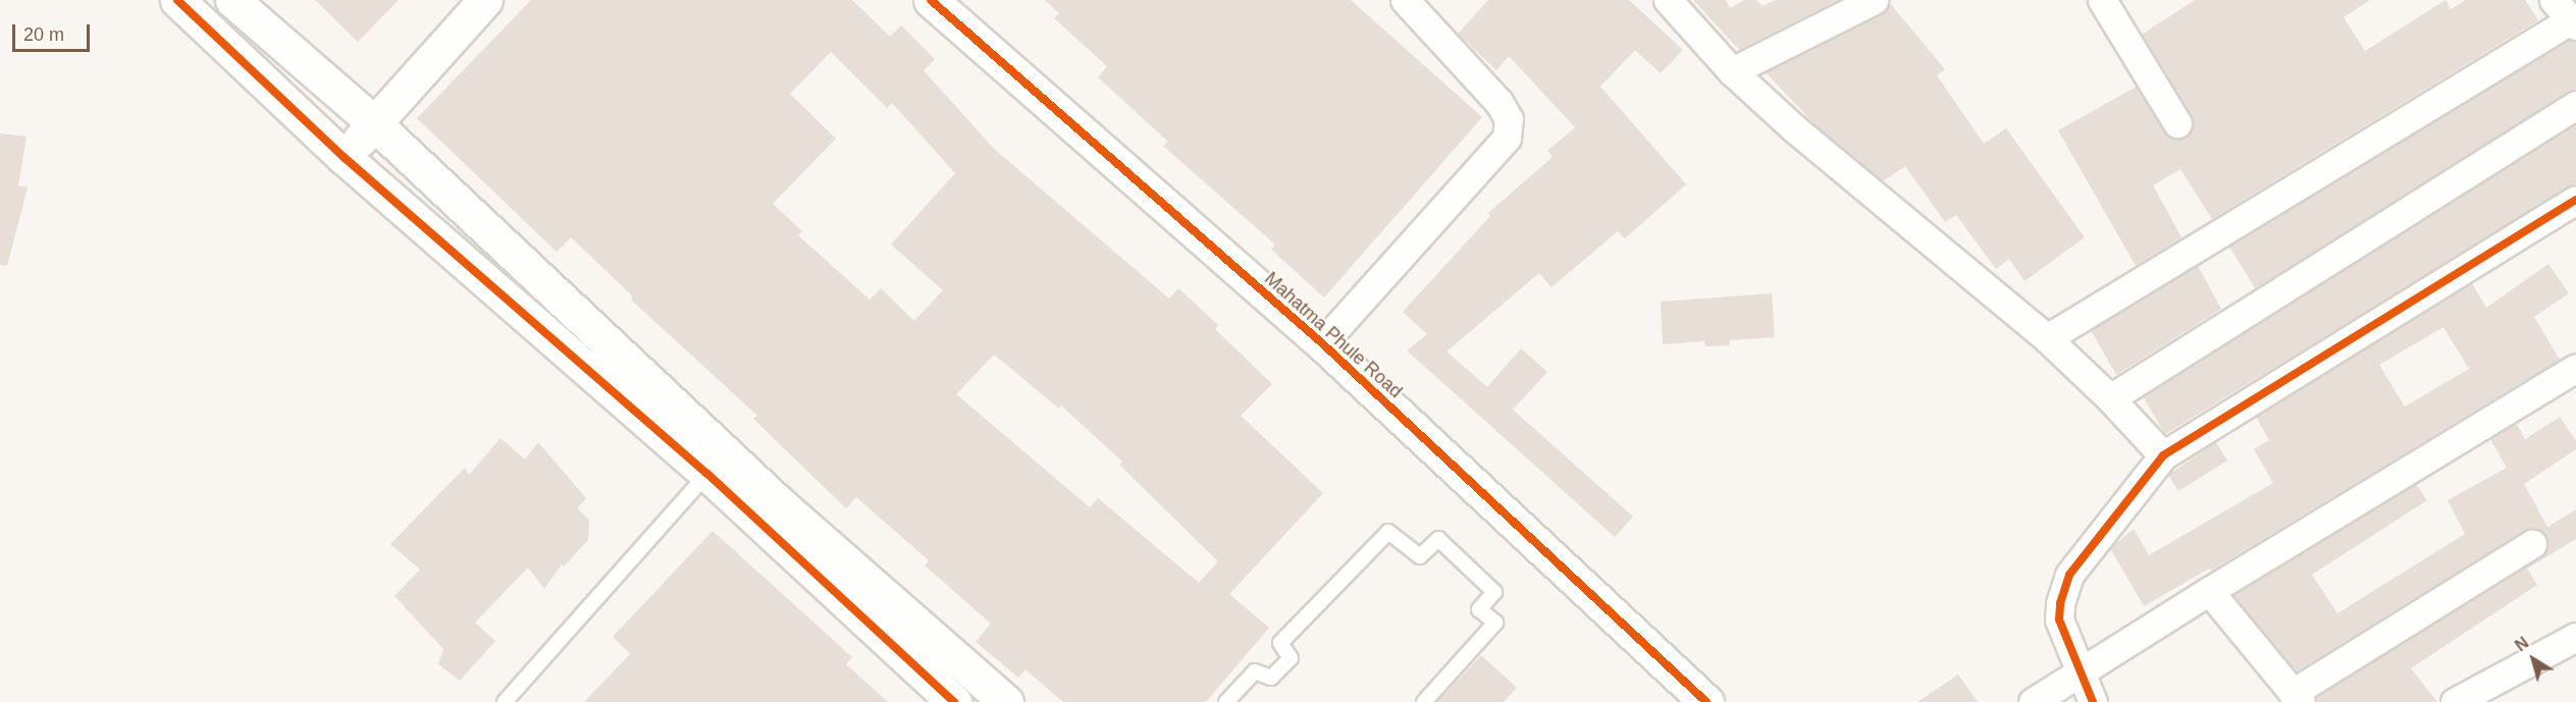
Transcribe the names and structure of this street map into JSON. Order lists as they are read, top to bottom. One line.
{"streets":{"street":["Mahatma Phule Road"]},"scale_bar":"20 m","north":"top left"}
